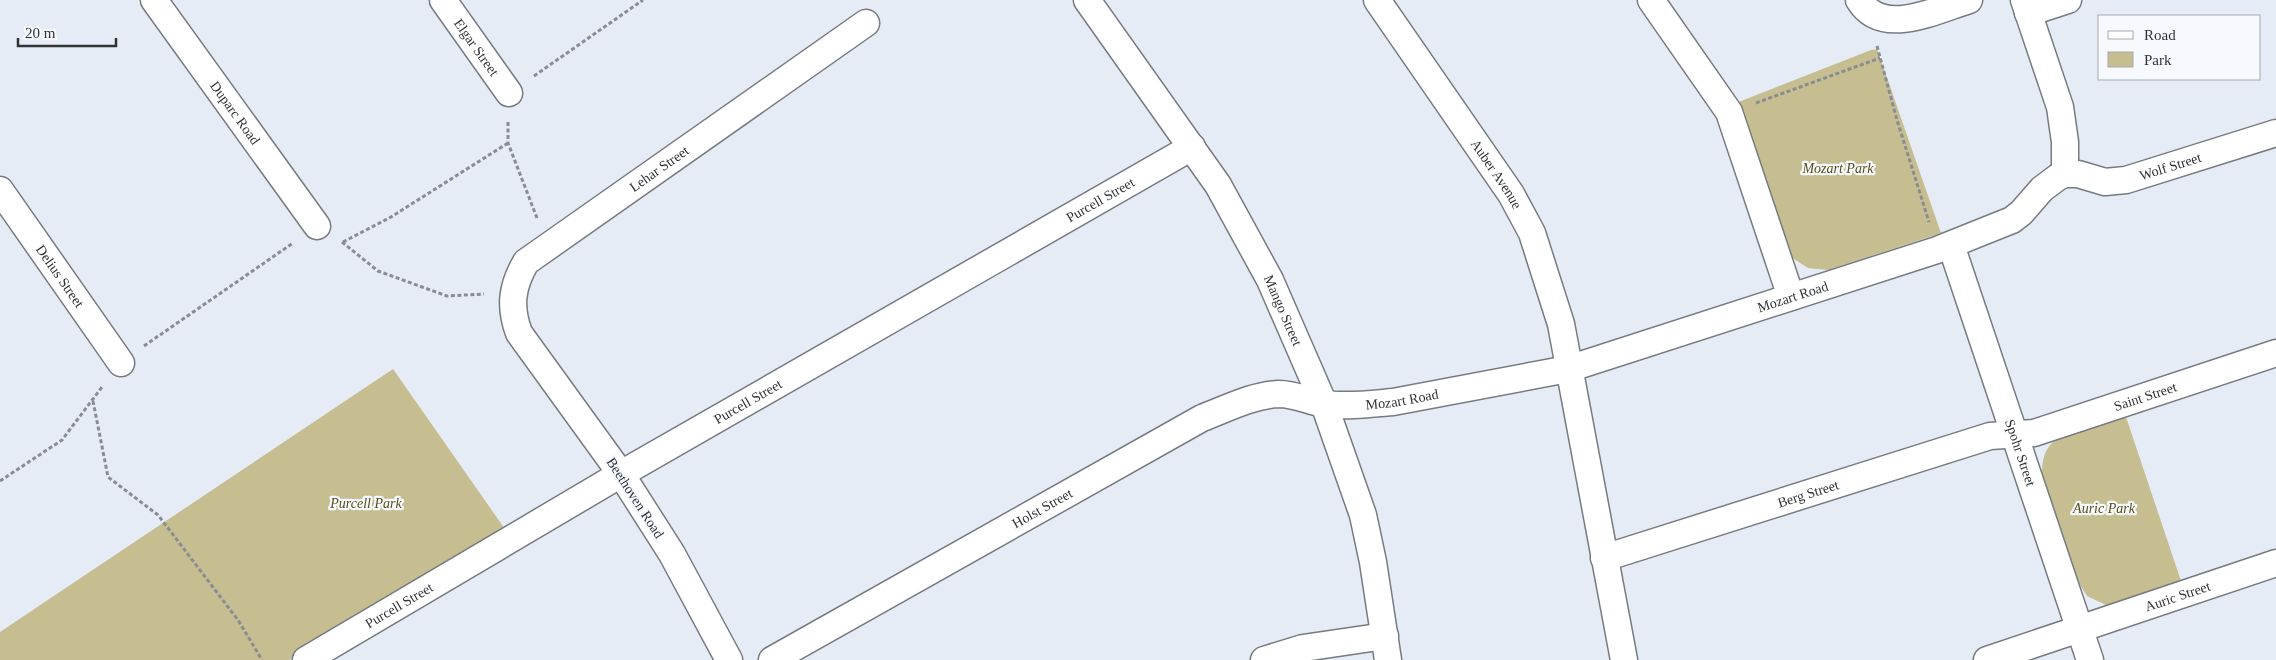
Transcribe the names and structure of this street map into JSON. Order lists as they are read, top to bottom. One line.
{"streets":{"street":["Elgar Street","Duparc Road","Wolf Street","Lehar Street","Auber Avenue","Purcell Street","Delius Street","Mozart Road","Mango Street","Saint Street","Spohr Street","Berg Street","Beethoven Road","Holst Street","Auric Street"]},"crossings":[["Wolf Street","Mozart Road"],["Lehar Street","Beethoven Road"],["Auber Avenue","Mozart Road"],["Purcell Street","Mango Street"],["Purcell Street","Beethoven Road"],["Mozart Road","Mango Street"],["Mozart Road","Spohr Street"],["Mozart Road","Holst Street"],["Mango Street","Holst Street"],["Saint Street","Spohr Street"],["Saint Street","Berg Street"],["Spohr Street","Berg Street"],["Spohr Street","Auric Street"]],"parks":["Mozart Park","Purcell Park","Auric Park"],"legend":["Road","Park"],"scale_bar":"20 m"}
